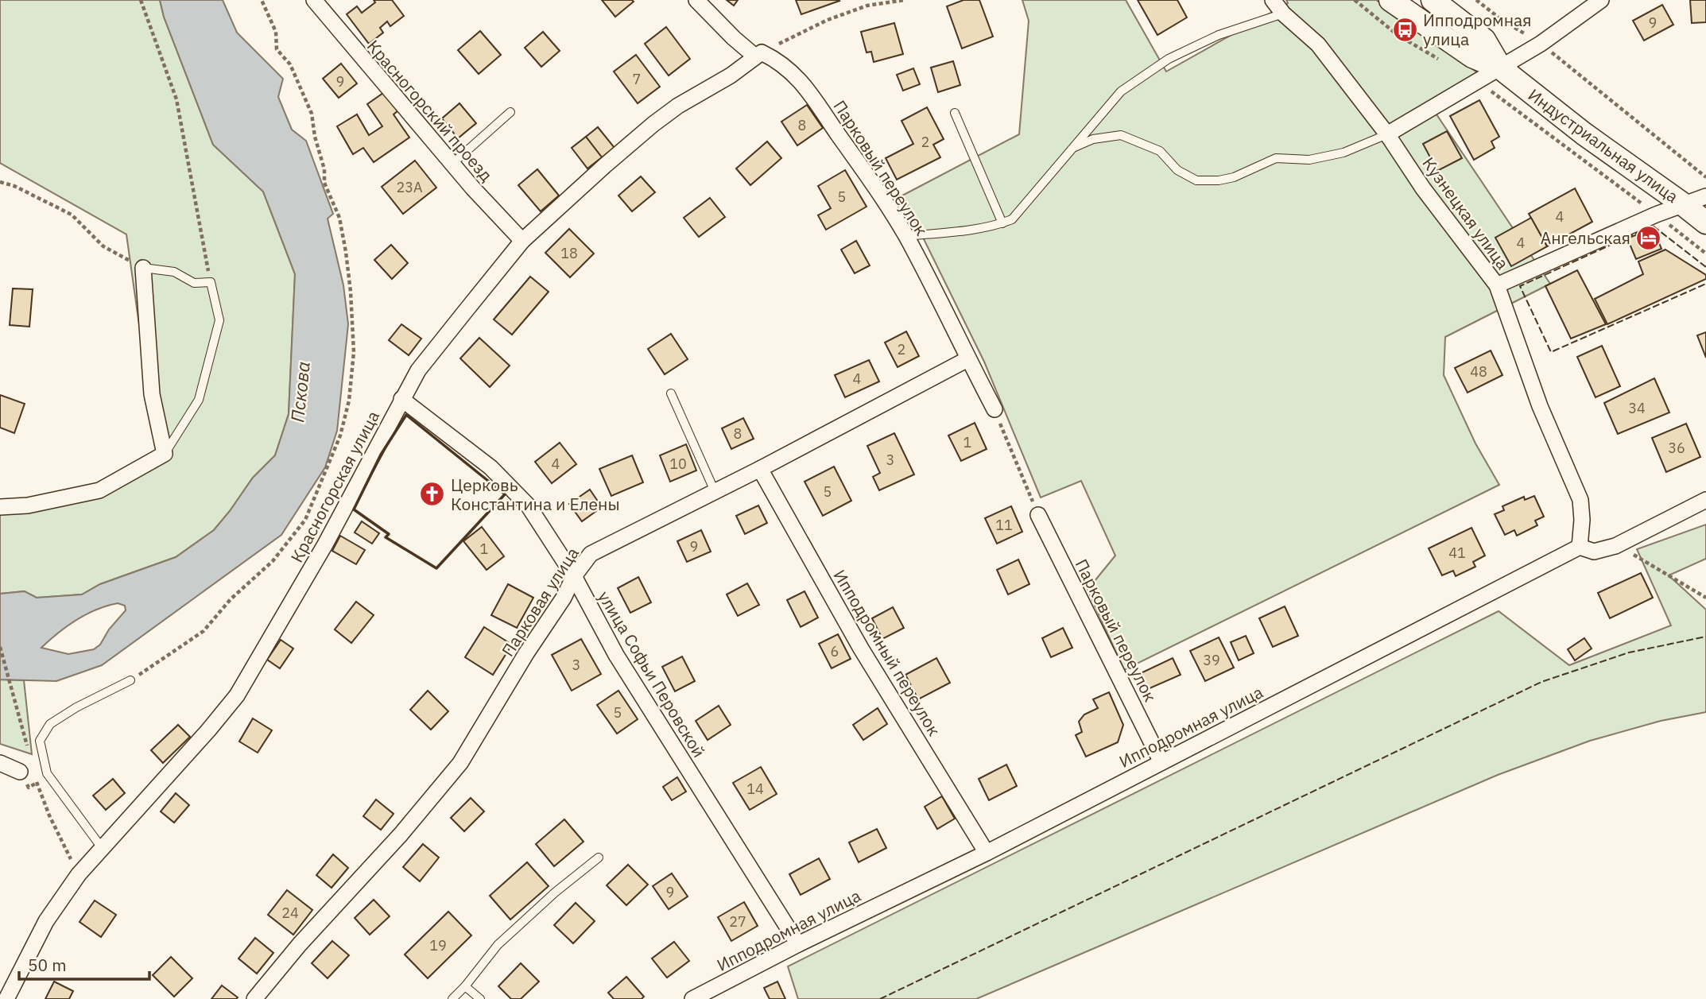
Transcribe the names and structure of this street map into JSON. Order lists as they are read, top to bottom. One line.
{"streets":{"street":["Красногорский проезд","Индустриальная улица","Парковый переулок","Кузнецкая улица","Красногорская улица","Парковая улица","Ипподромный переулок","улица Софьи Перовской","Ипподромная улица"]},"crossings":[["Красногорский проезд","Красногорская улица"],["Парковый переулок","Красногорская улица"],["Парковый переулок","Парковая улица"],["Парковый переулок","Ипподромная улица"],["Кузнецкая улица","Ипподромная улица"],["Красногорская улица","улица Софьи Перовской"],["Парковая улица","Ипподромный переулок"],["Парковая улица","улица Софьи Перовской"],["Ипподромный переулок","Ипподромная улица"],["улица Софьи Перовской","Ипподромная улица"]],"water":["Пскова"],"places":{"bus stop":["Ипподромная улица"],"hotel":["Ангельская"],"church":["Церковь Константина и Елены"]},"house_numbers":["9","7","9","8","2","23А","5","4","4","18","2","48","4","34","8","1","36","3","4","10","5","11","9","1","41","6","39","3","5","14","9","24","27","19"],"scale_bar":"50 m"}
